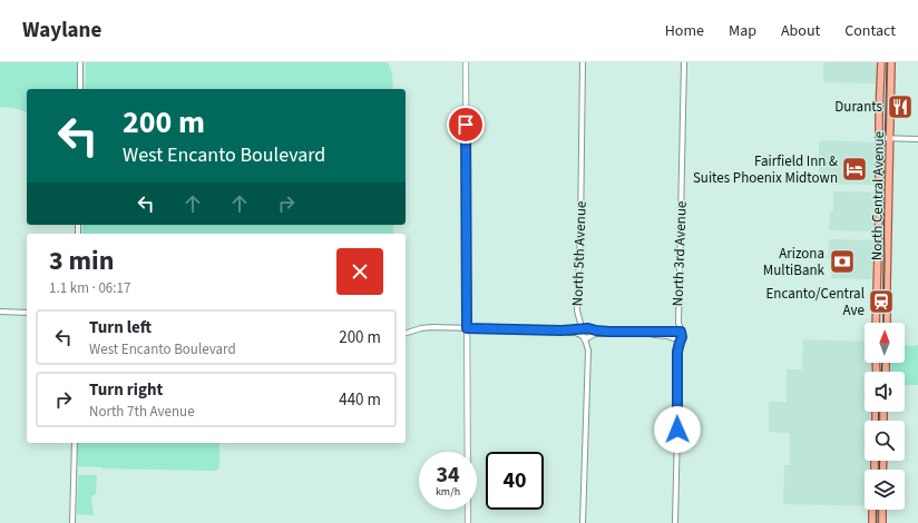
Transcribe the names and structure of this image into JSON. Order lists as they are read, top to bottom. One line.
{"streets":{"main road":["North Central Avenue"],"street":["North 5th Avenue","North 3rd Avenue"]},"places":{"restaurant":["Durants"],"hotel":["Fairfield Inn & Suites Phoenix Midtown"],"bank":["Arizona MultiBank"],"station":["Encanto/Central Ave"]},"north":"top","page":{"header":"Waylane","nav":["Home","Map","About","Contact"],"turn":["200 m","West Encanto Boulevard"],"heading":["3 min","1.1 km · 06:17"],"list":[{"name":"Turn left","note":"West Encanto Boulevard","value":"200 m"},{"name":"Turn right","note":"North 7th Avenue","value":"440 m"}],"speed":"34 km/h","limit":"40"}}
